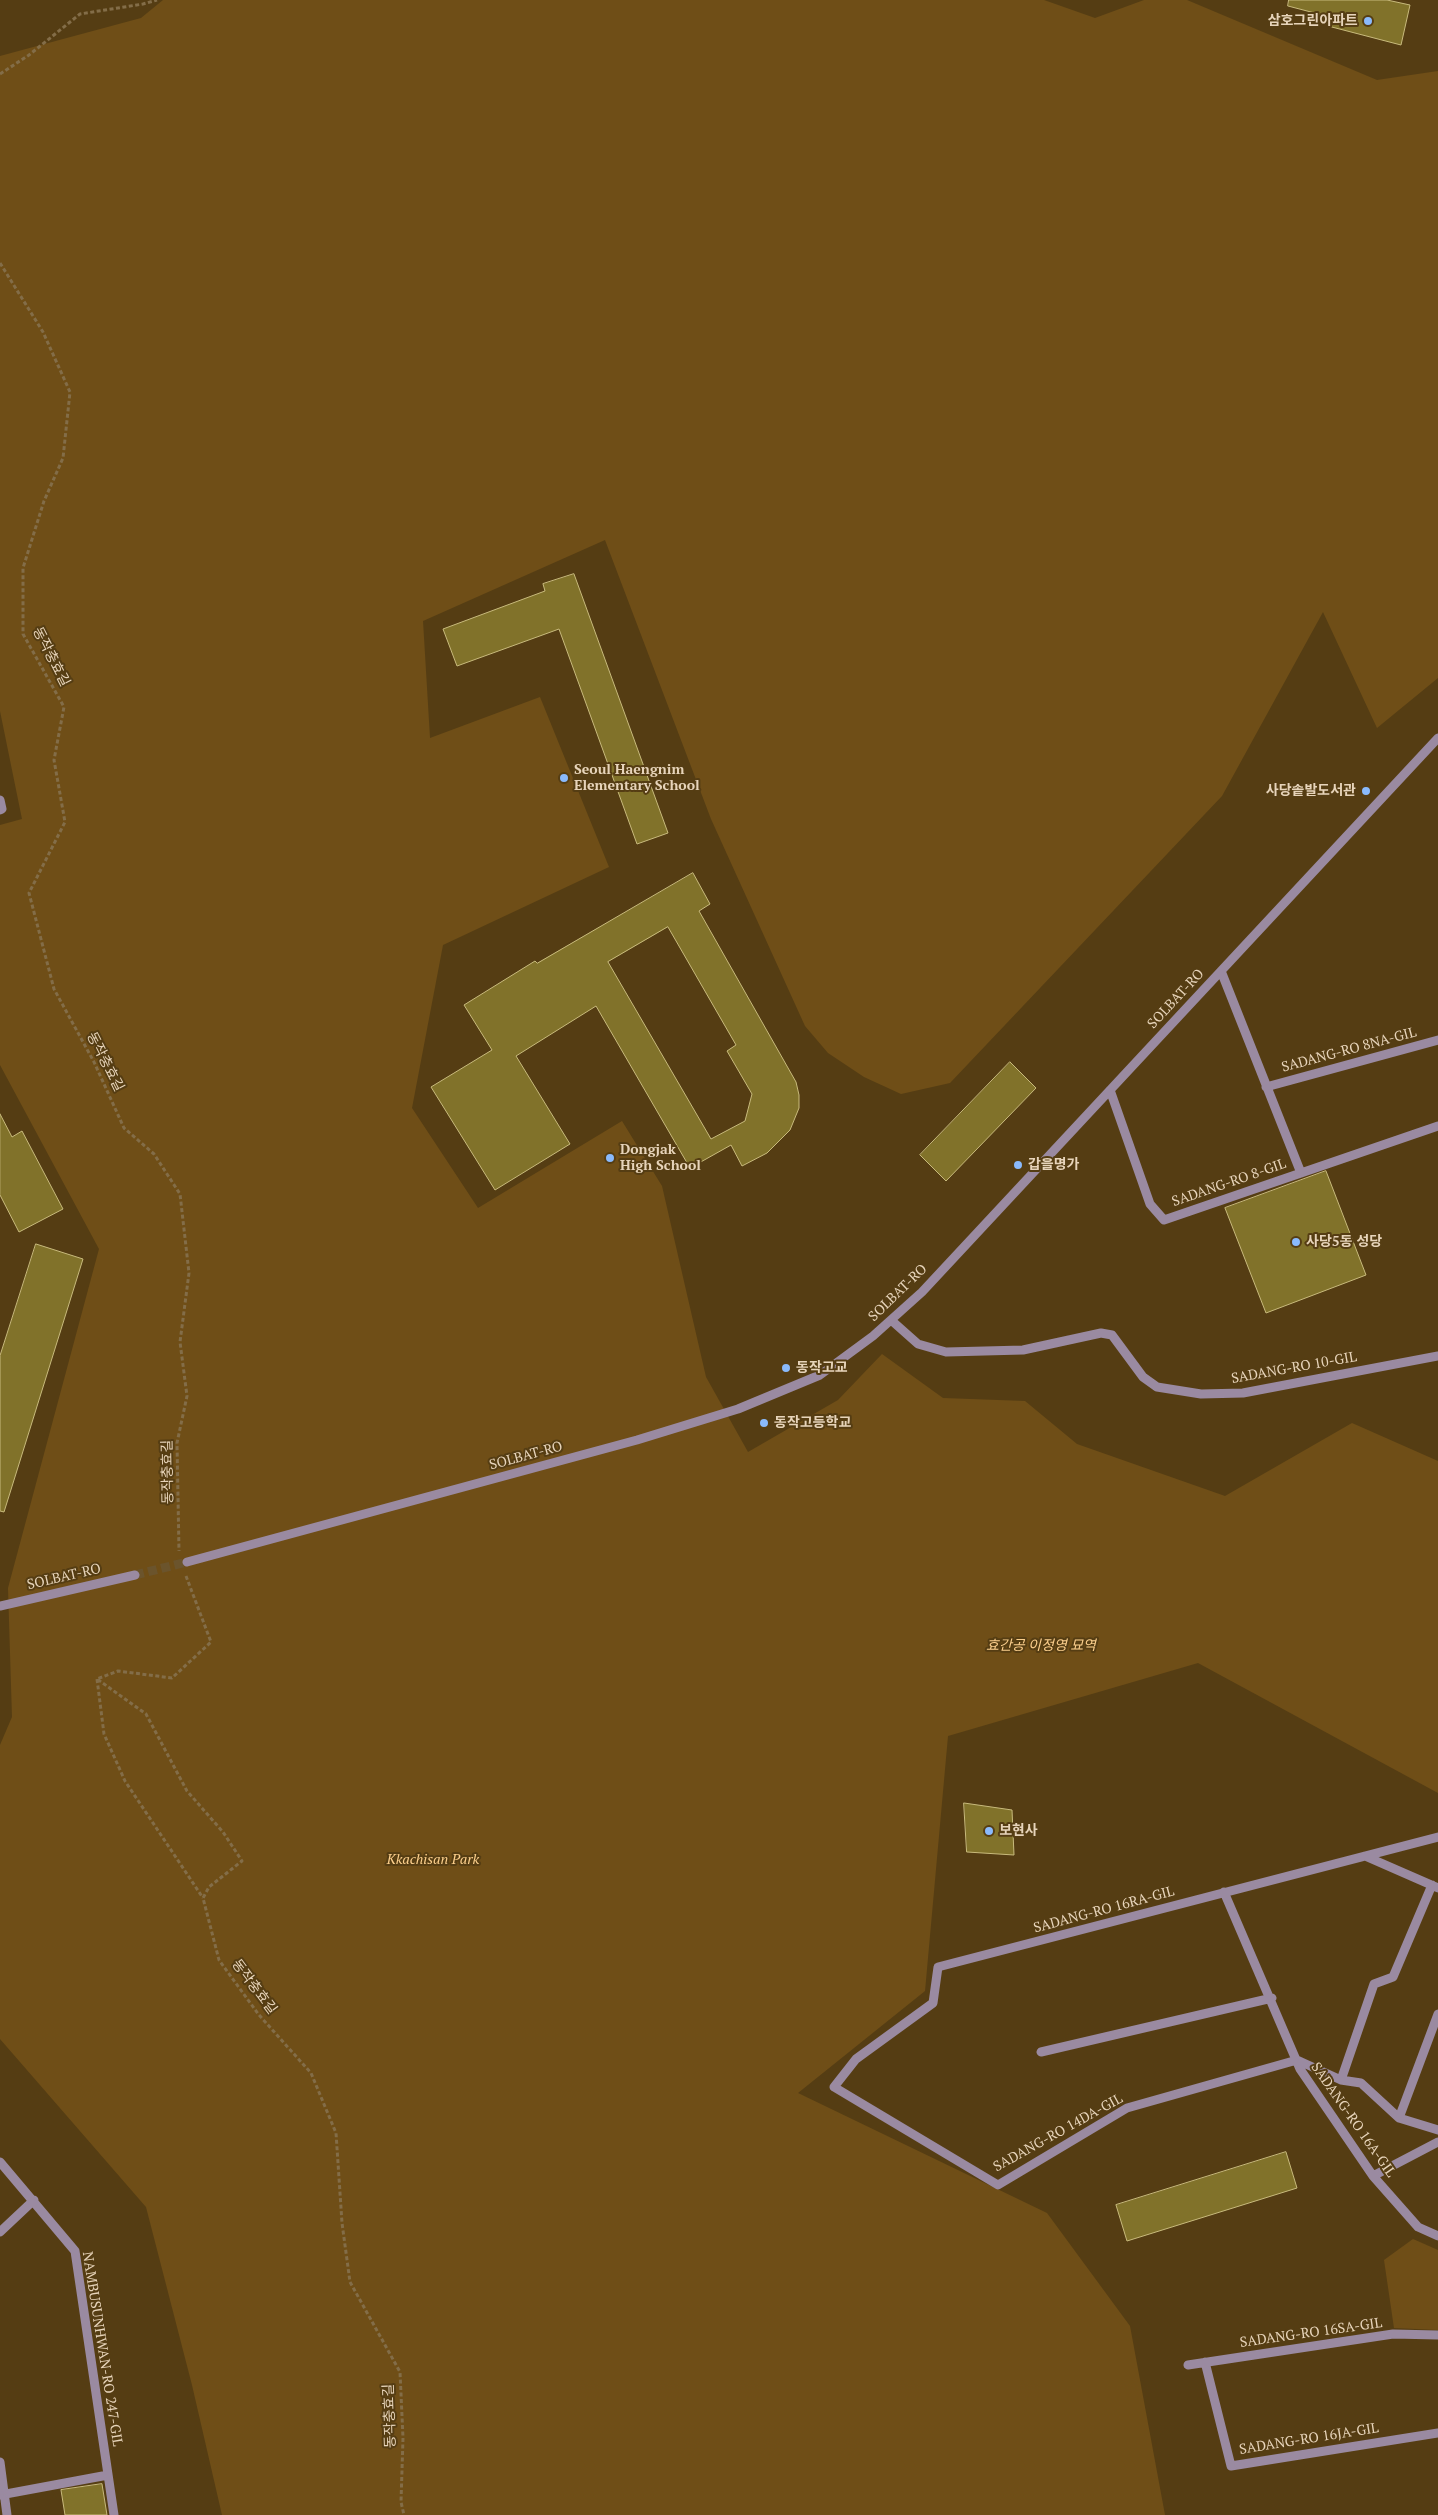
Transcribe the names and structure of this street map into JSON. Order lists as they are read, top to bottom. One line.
{"streets":{"street":["SOLBAT-RO","SADANG-RO 8NA-GIL","SADANG-RO 8-GIL","SADANG-RO 10-GIL","SADANG-RO 16RA-GIL","SADANG-RO 16A-GIL","SADANG-RO 14DA-GIL","SADANG-RO 16SA-GIL","NAMBUSUNHWAN-RO 247-GIL","SADANG-RO 16JA-GIL"],"path":["동작충효길"]},"crossings":[["동작충효길","SOLBAT-RO"],["SOLBAT-RO","SADANG-RO 8NA-GIL"],["SOLBAT-RO","SADANG-RO 8-GIL"],["SOLBAT-RO","SADANG-RO 10-GIL"],["SADANG-RO 8NA-GIL","SADANG-RO 8-GIL"],["SADANG-RO 16RA-GIL","SADANG-RO 16A-GIL"],["SADANG-RO 16RA-GIL","SADANG-RO 14DA-GIL"],["SADANG-RO 16A-GIL","SADANG-RO 14DA-GIL"],["SADANG-RO 16SA-GIL","SADANG-RO 16JA-GIL"]],"parks":["효간공 이정영 묘역","Kkachisan Park"],"places":["삼호그린아파트","Seoul Haengnim Elementary School","사당솥발도서관","Dongjak High School","갑을명가","사당5동 성당","동작고교","동작고등학교","보현사"]}
